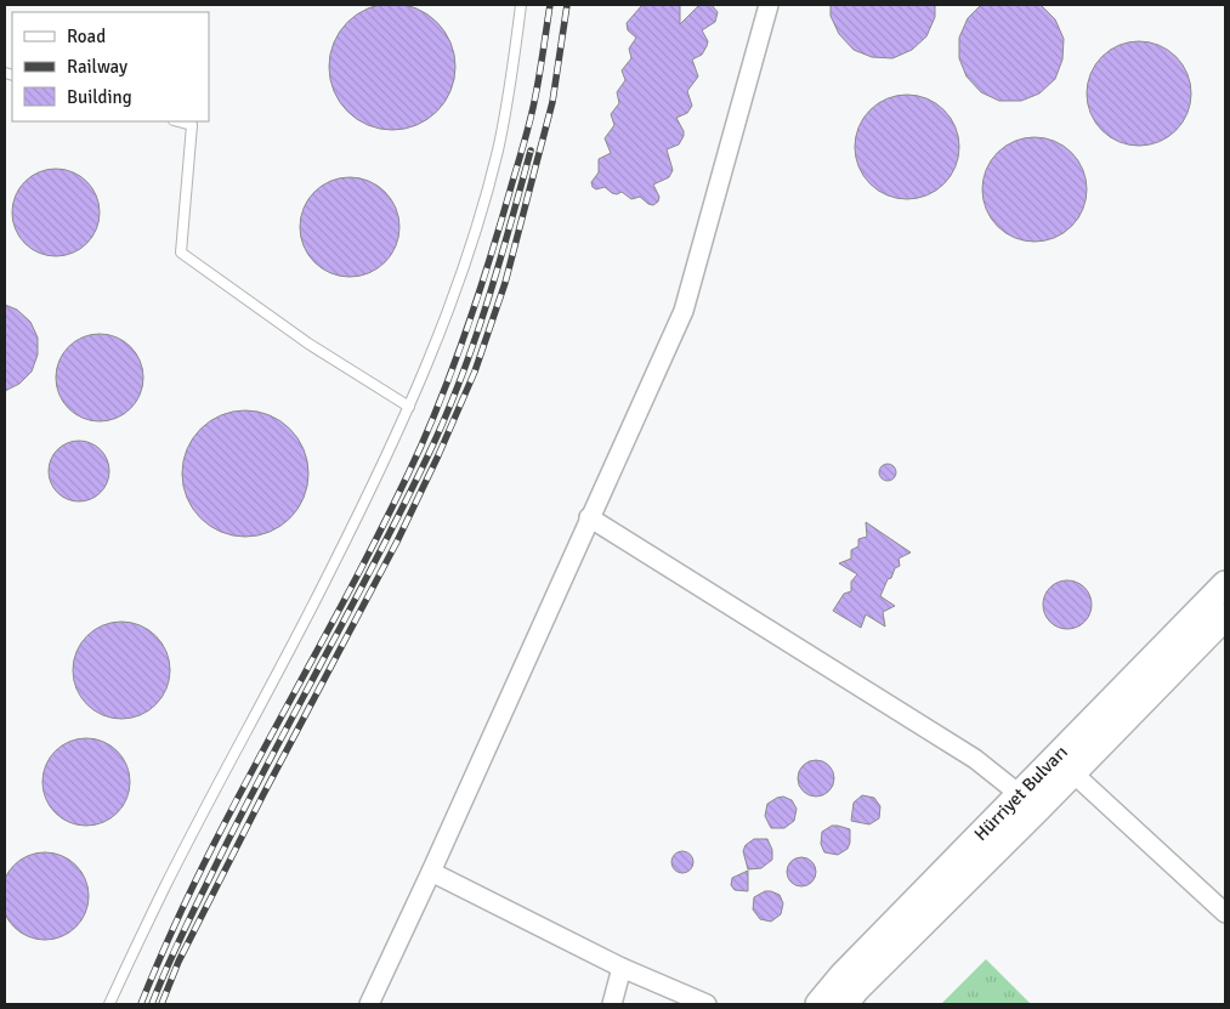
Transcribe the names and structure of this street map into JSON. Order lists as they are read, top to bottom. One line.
{"streets":{"main road":["Hürriyet Bulvarı"]},"legend":["Road","Railway","Building"]}
